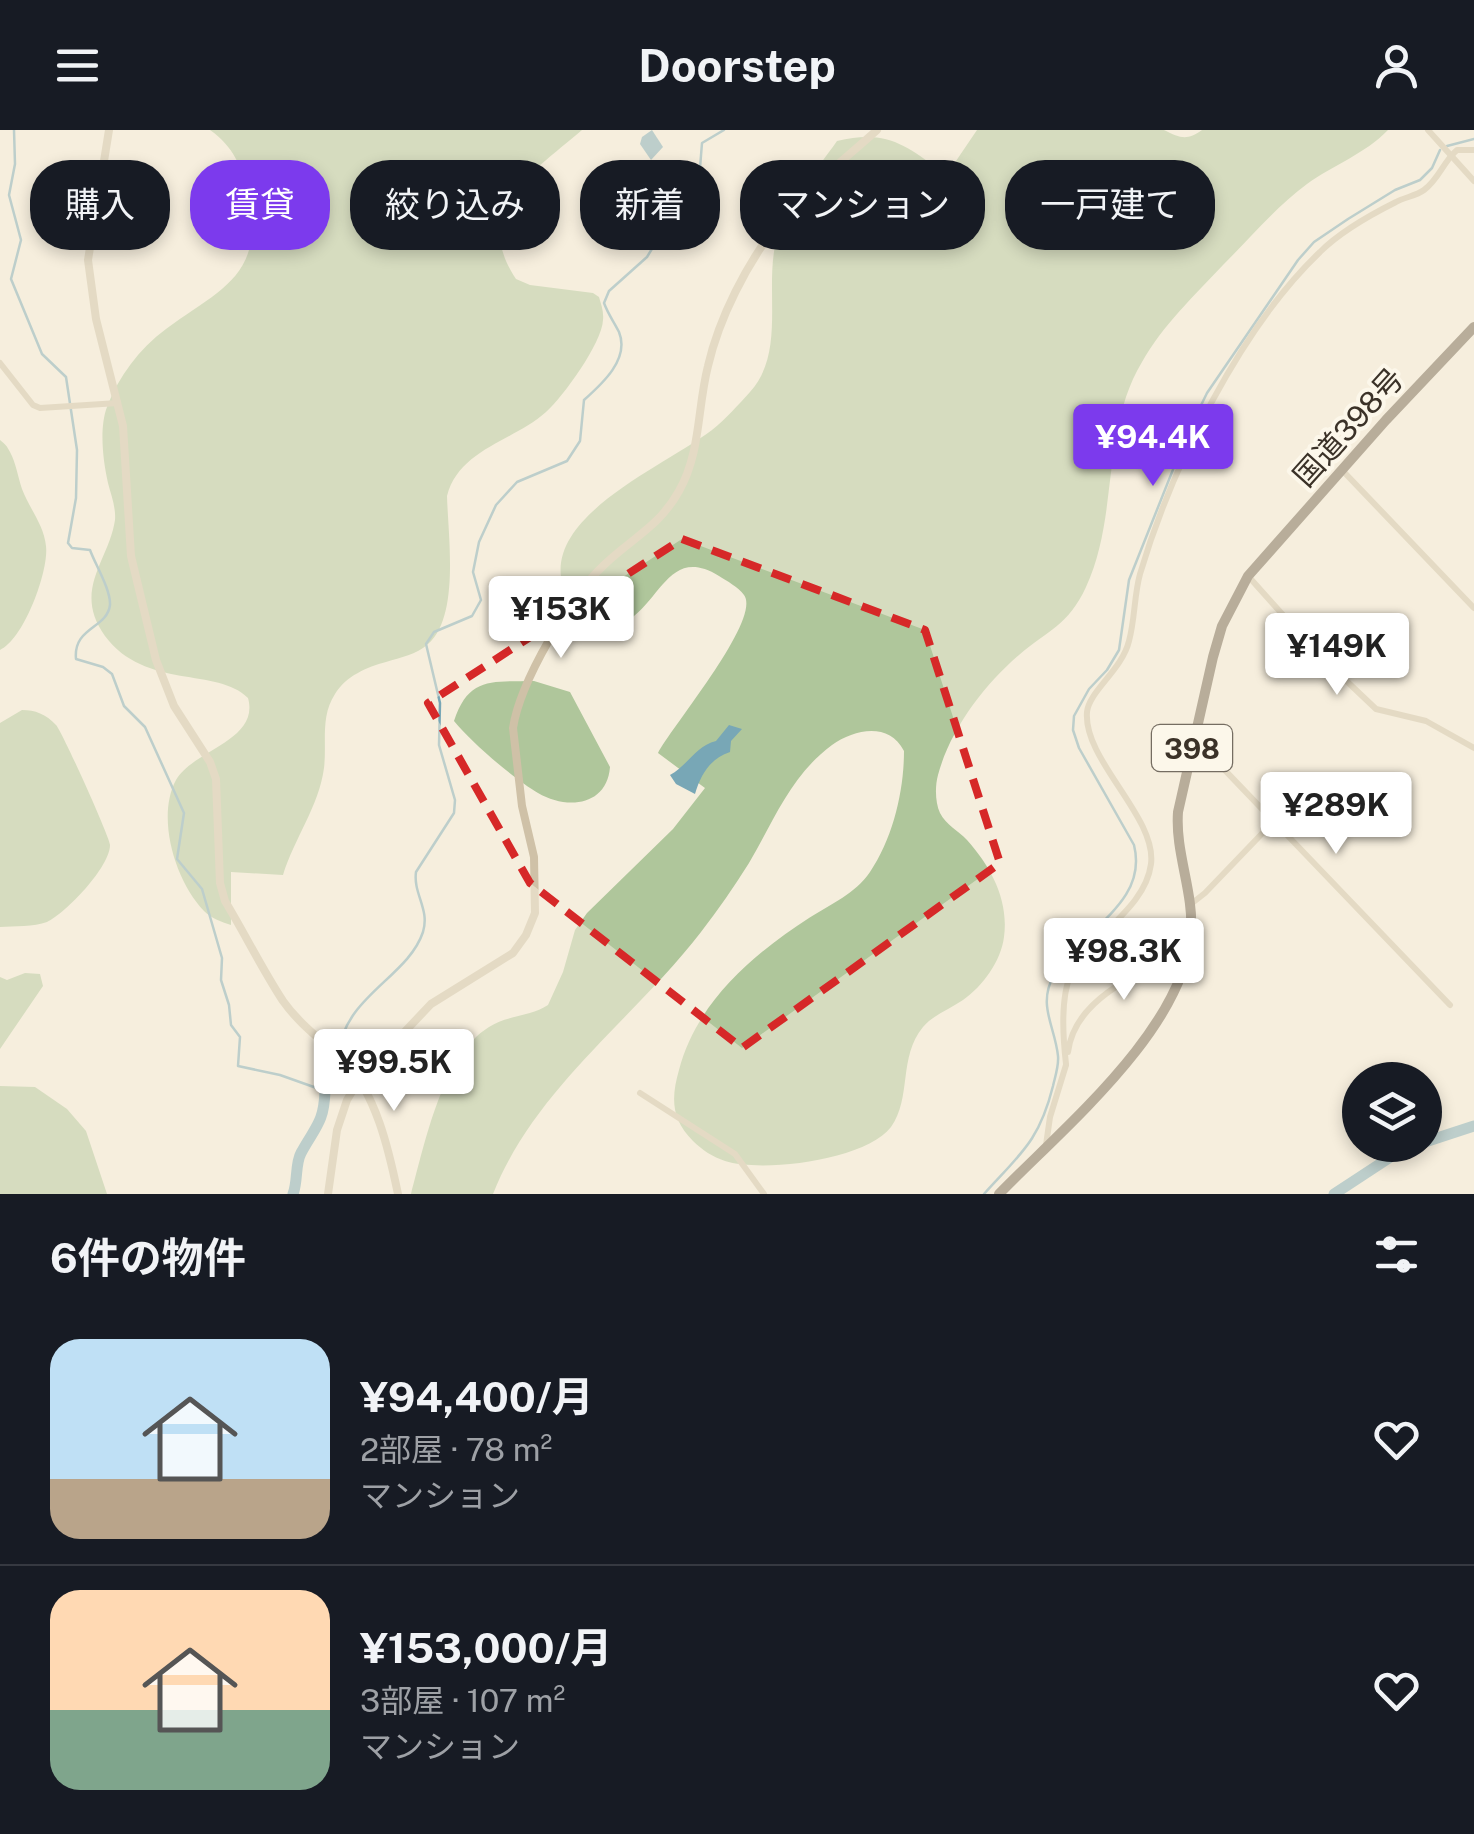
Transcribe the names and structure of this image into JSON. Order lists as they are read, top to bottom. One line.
{"streets":{"highway":["国道398号","398"]},"page":{"header":"Doorstep","chip":["購入","賃貸","絞り込み","新着","マンション","一戸建て"],"price":["¥94.4K","¥153K","¥149K","¥289K","¥98.3K","¥99.5K"],"heading":"6件の物件","list":[{"name":"¥94,400/月","note":"2部屋 · 78 m² · マンション"},{"name":"¥153,000/月","note":"3部屋 · 107 m² · マンション"}]}}
